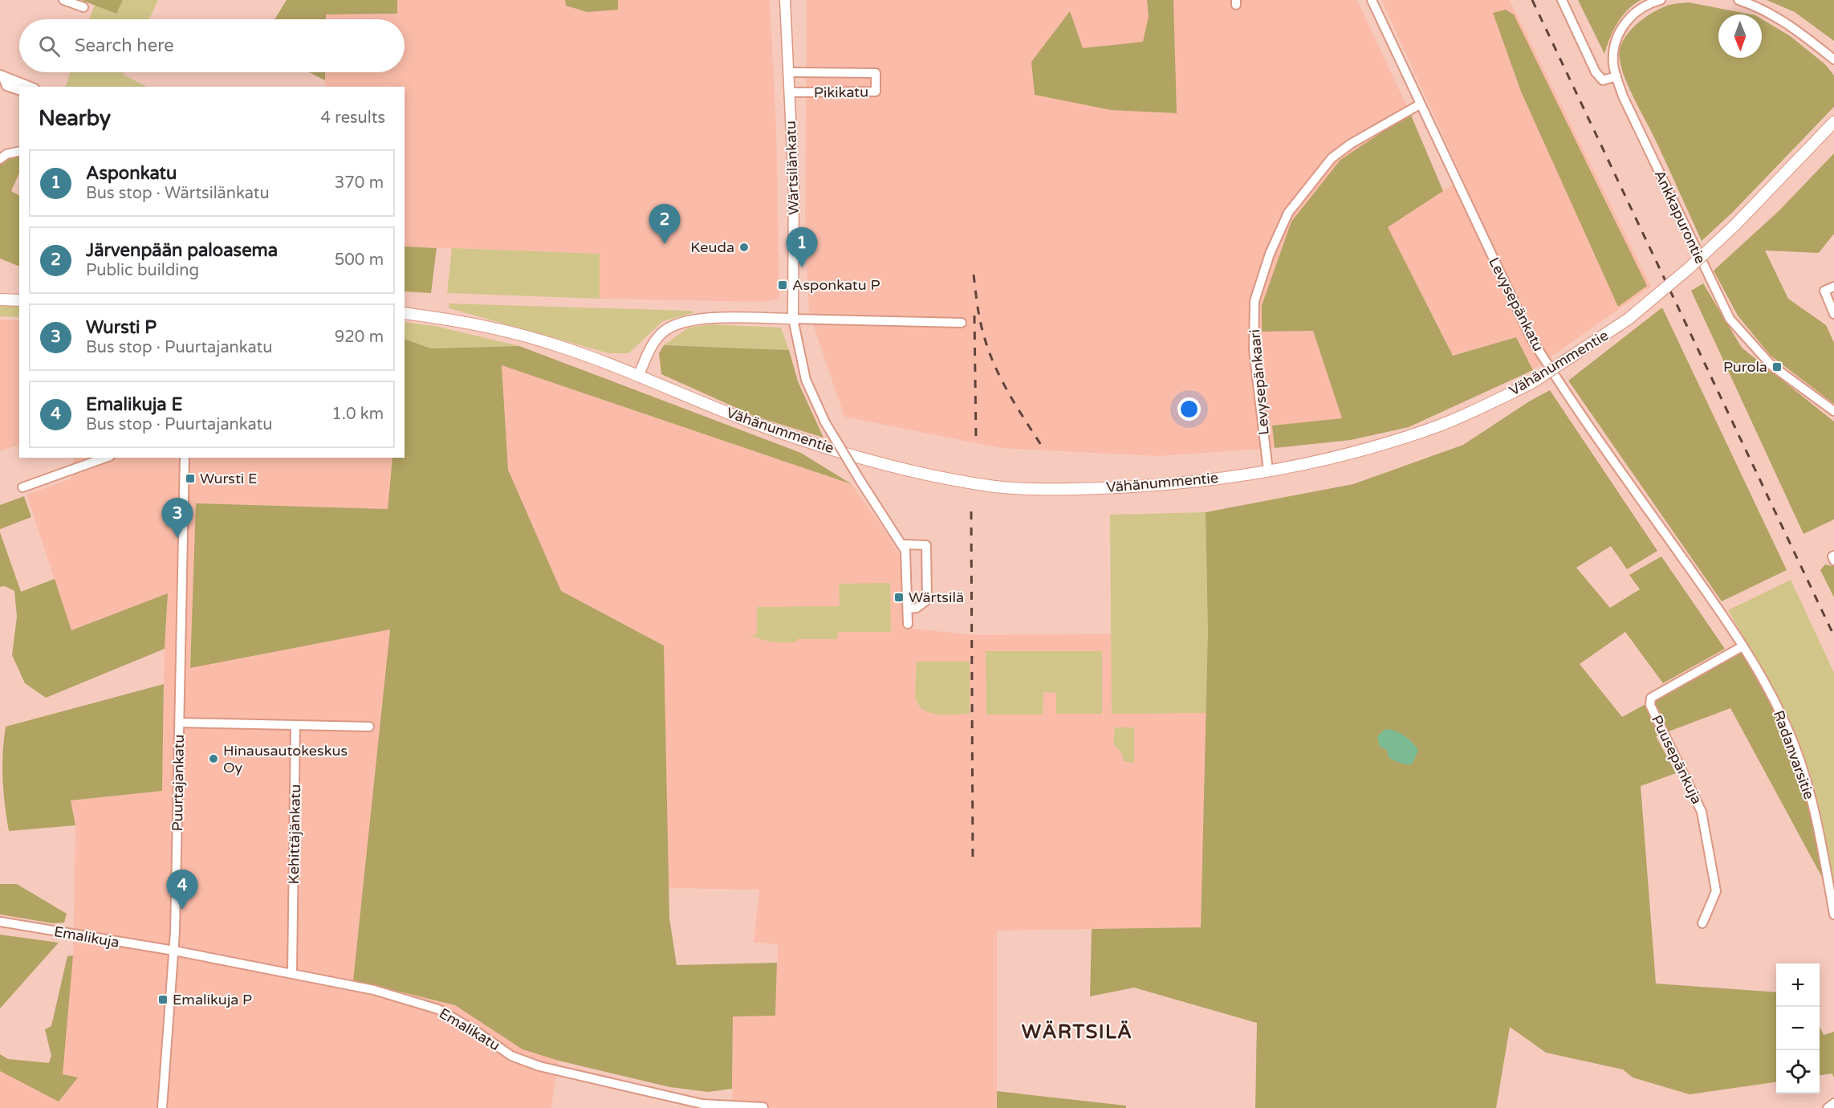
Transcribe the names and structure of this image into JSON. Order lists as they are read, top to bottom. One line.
{"streets":{"main road":["Vähänummentie"],"street":["Pikikatu","Wärtsilänkatu","Ankkapurontie","Levysepänkatu","Levysepänkaari","Radanvarsitie","Puusepänkuja","Puurtajankatu","Kehittäjänkatu","Emalikuja","Emalikatu"]},"crossings":[["Pikikatu","Wärtsilänkatu"],["Levysepänkatu","Levysepänkaari"],["Levysepänkatu","Radanvarsitie"],["Vähänummentie","Levysepänkaari"],["Radanvarsitie","Puusepänkuja"],["Puurtajankatu","Emalikuja"],["Puurtajankatu","Emalikatu"],["Kehittäjänkatu","Emalikatu"],["Emalikuja","Emalikatu"]],"districts":["WÄRTSILÄ"],"places":{"other":["Keuda","Hinausautokeskus Oy"],"transit":["Asponkatu P","Purola","Wursti E","Wärtsilä","Emalikuja P"]},"north":"bottom","page":{"search":"Search here","heading":["Nearby","4 results"],"list":[{"mark":"1","name":"Asponkatu","note":"Bus stop · Wärtsilänkatu","value":"370 m"},{"mark":"2","name":"Järvenpään paloasema","note":"Public building","value":"500 m"},{"mark":"3","name":"Wursti P","note":"Bus stop · Puurtajankatu","value":"920 m"},{"mark":"4","name":"Emalikuja E","note":"Bus stop · Puurtajankatu","value":"1.0 km"}],"pins":["2","1","3","4"],"map_buttons":["+","−"]}}
